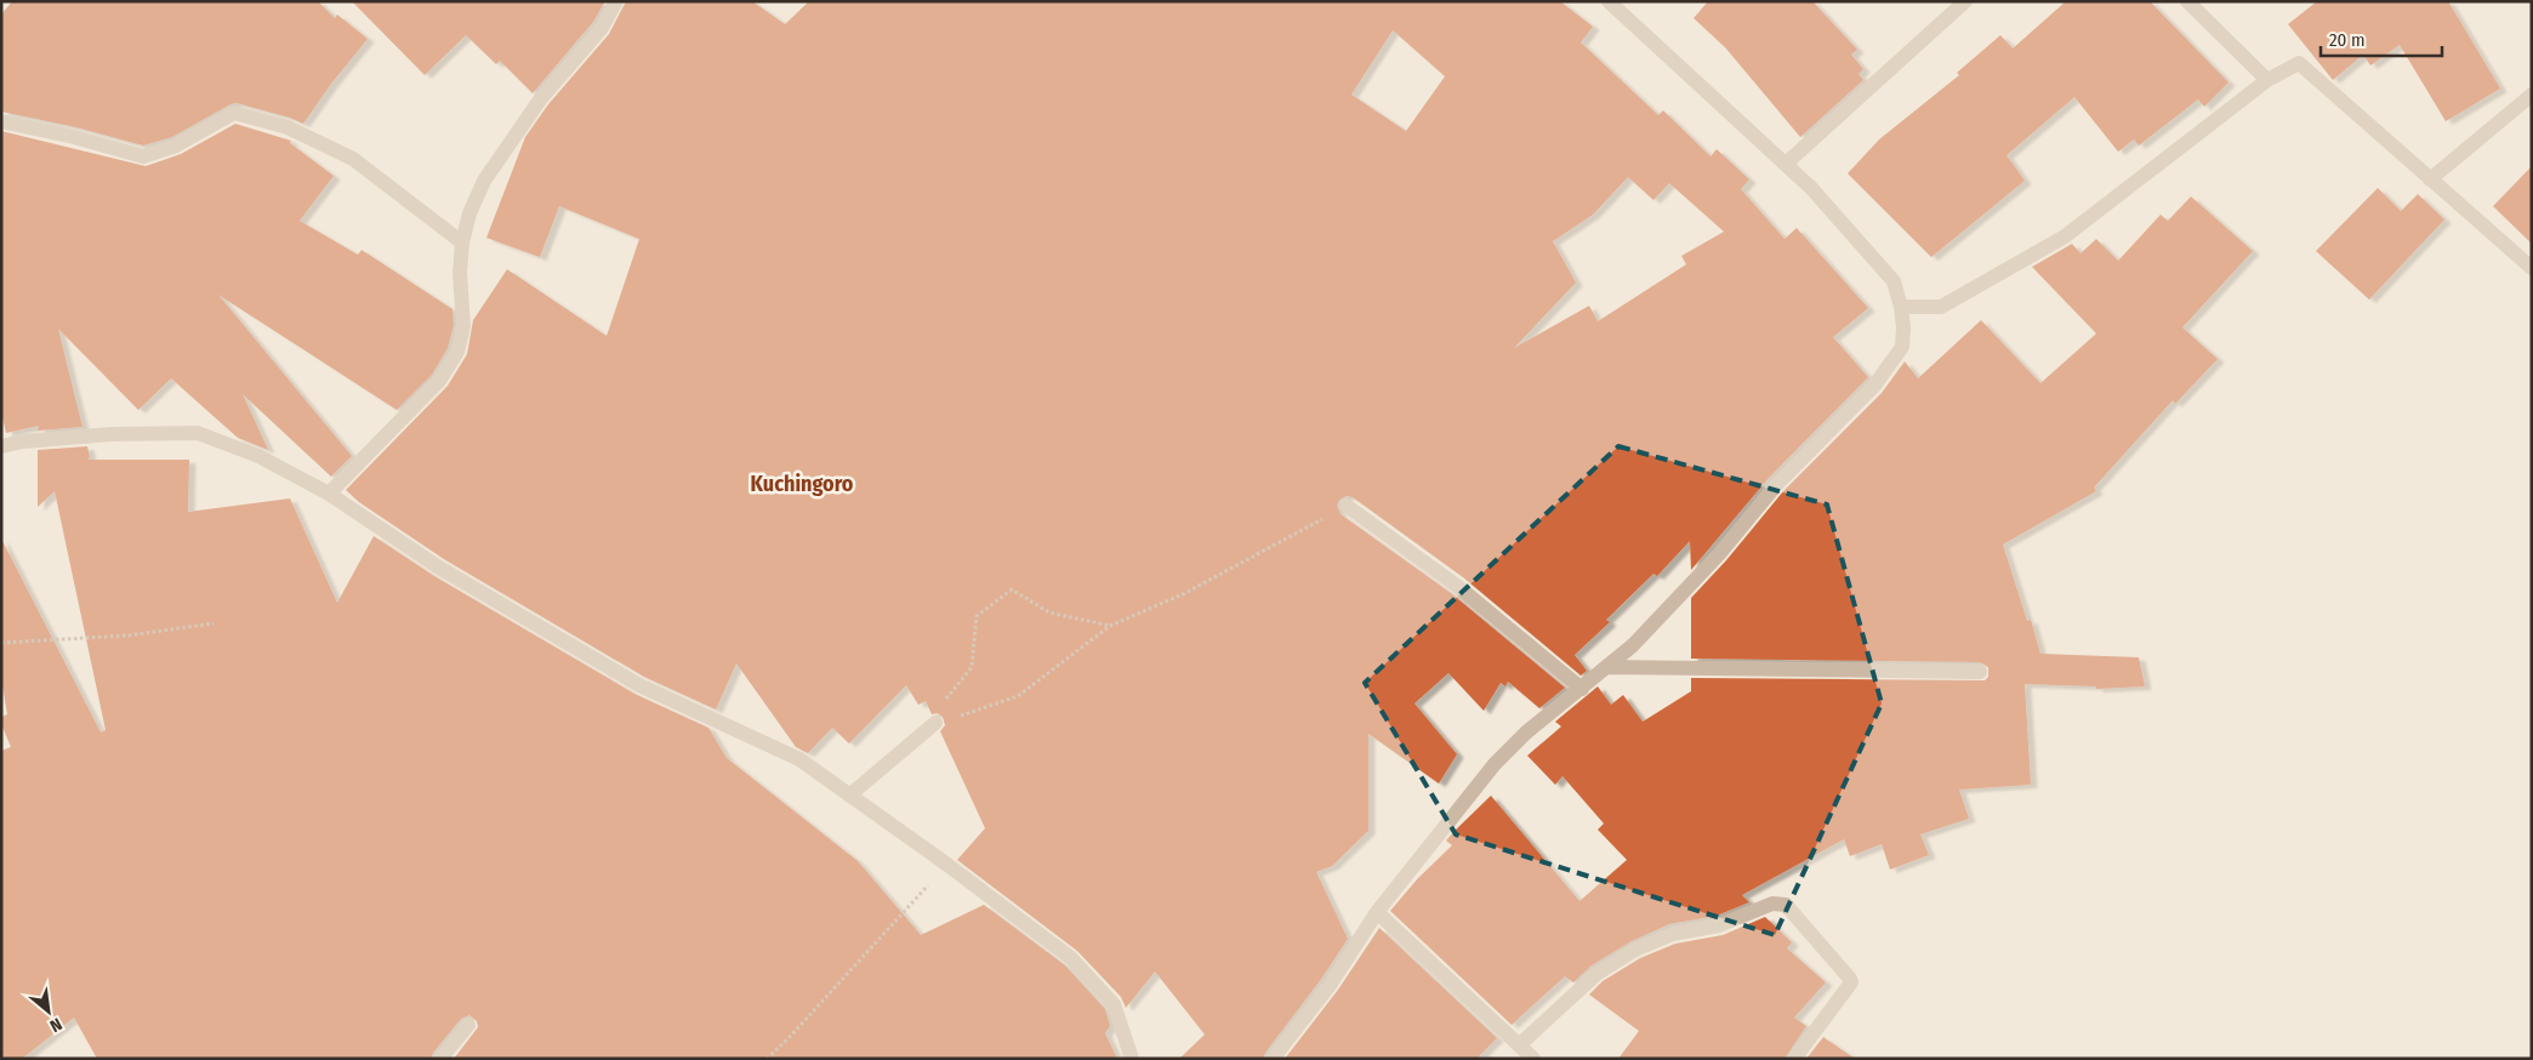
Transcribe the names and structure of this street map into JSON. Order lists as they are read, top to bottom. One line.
{"districts":["Kuchingoro"],"scale_bar":"20 m","north":"bottom right"}
